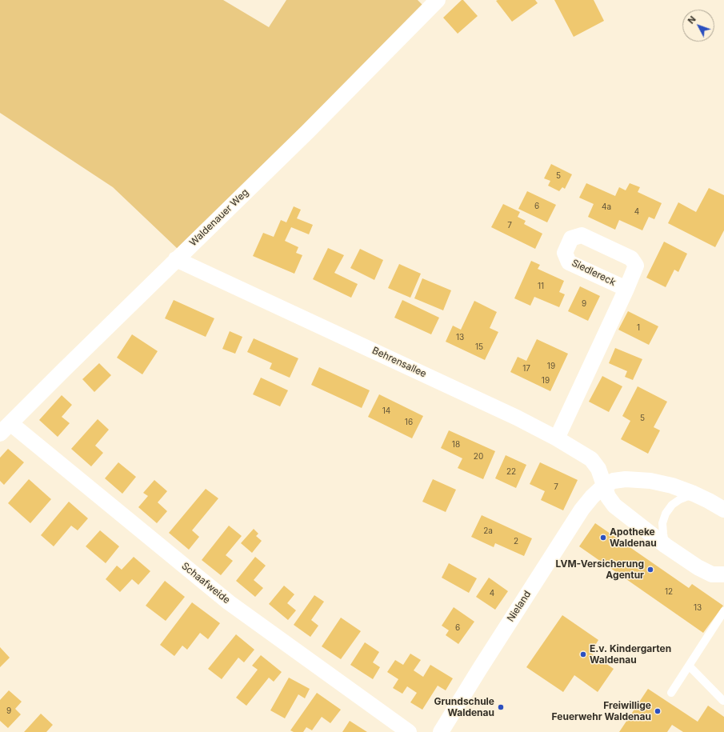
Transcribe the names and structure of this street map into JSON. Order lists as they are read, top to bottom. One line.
{"streets":{"street":["Waldenauer Weg","Siedlereck","Behrensallee","Schaafweide","Nieland"]},"crossings":[["Waldenauer Weg","Behrensallee"],["Waldenauer Weg","Schaafweide"],["Siedlereck","Behrensallee"],["Behrensallee","Nieland"]],"places":["Apotheke Waldenau","LVM-Versicherung Agentur","E.v. Kindergarten Waldenau","Grundschule Waldenau","Freiwillige Feuerwehr Waldenau"],"house_numbers":["5","6","4a","4","7","11","9","1","13","15","19","17","19","14","5","16","18","20","22","7","2a","2","12","4","13","6","9"],"north":"top left"}
